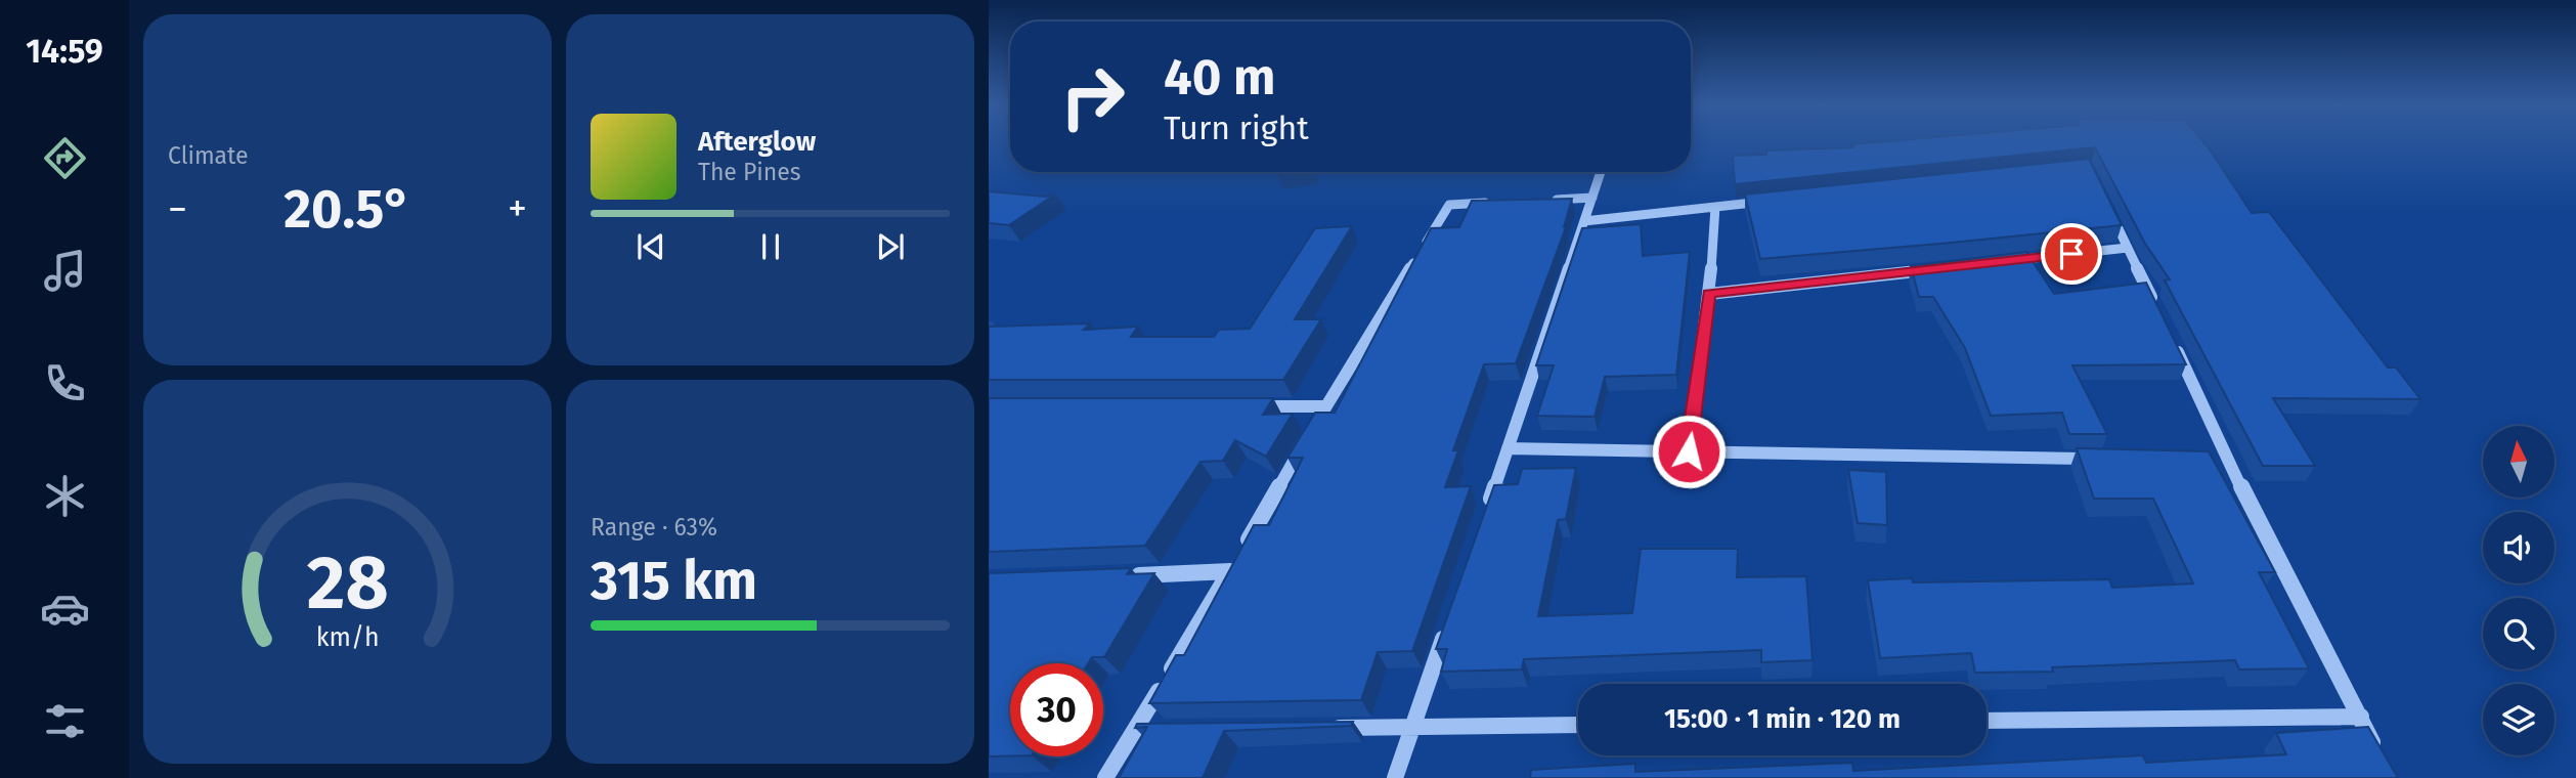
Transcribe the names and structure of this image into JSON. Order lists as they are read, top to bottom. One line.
{"north":"top","page":{"tabs":"14:59","tile":["Climate",["Range · 63%","315 km"]],"turn":["40 m","Turn right"],"song":["Afterglow","The Pines"],"heat":["−","20.5°","+"],"limit":"30","trip":"15:00 · 1 min · 120 m","gauge":["28","km/h"]}}
